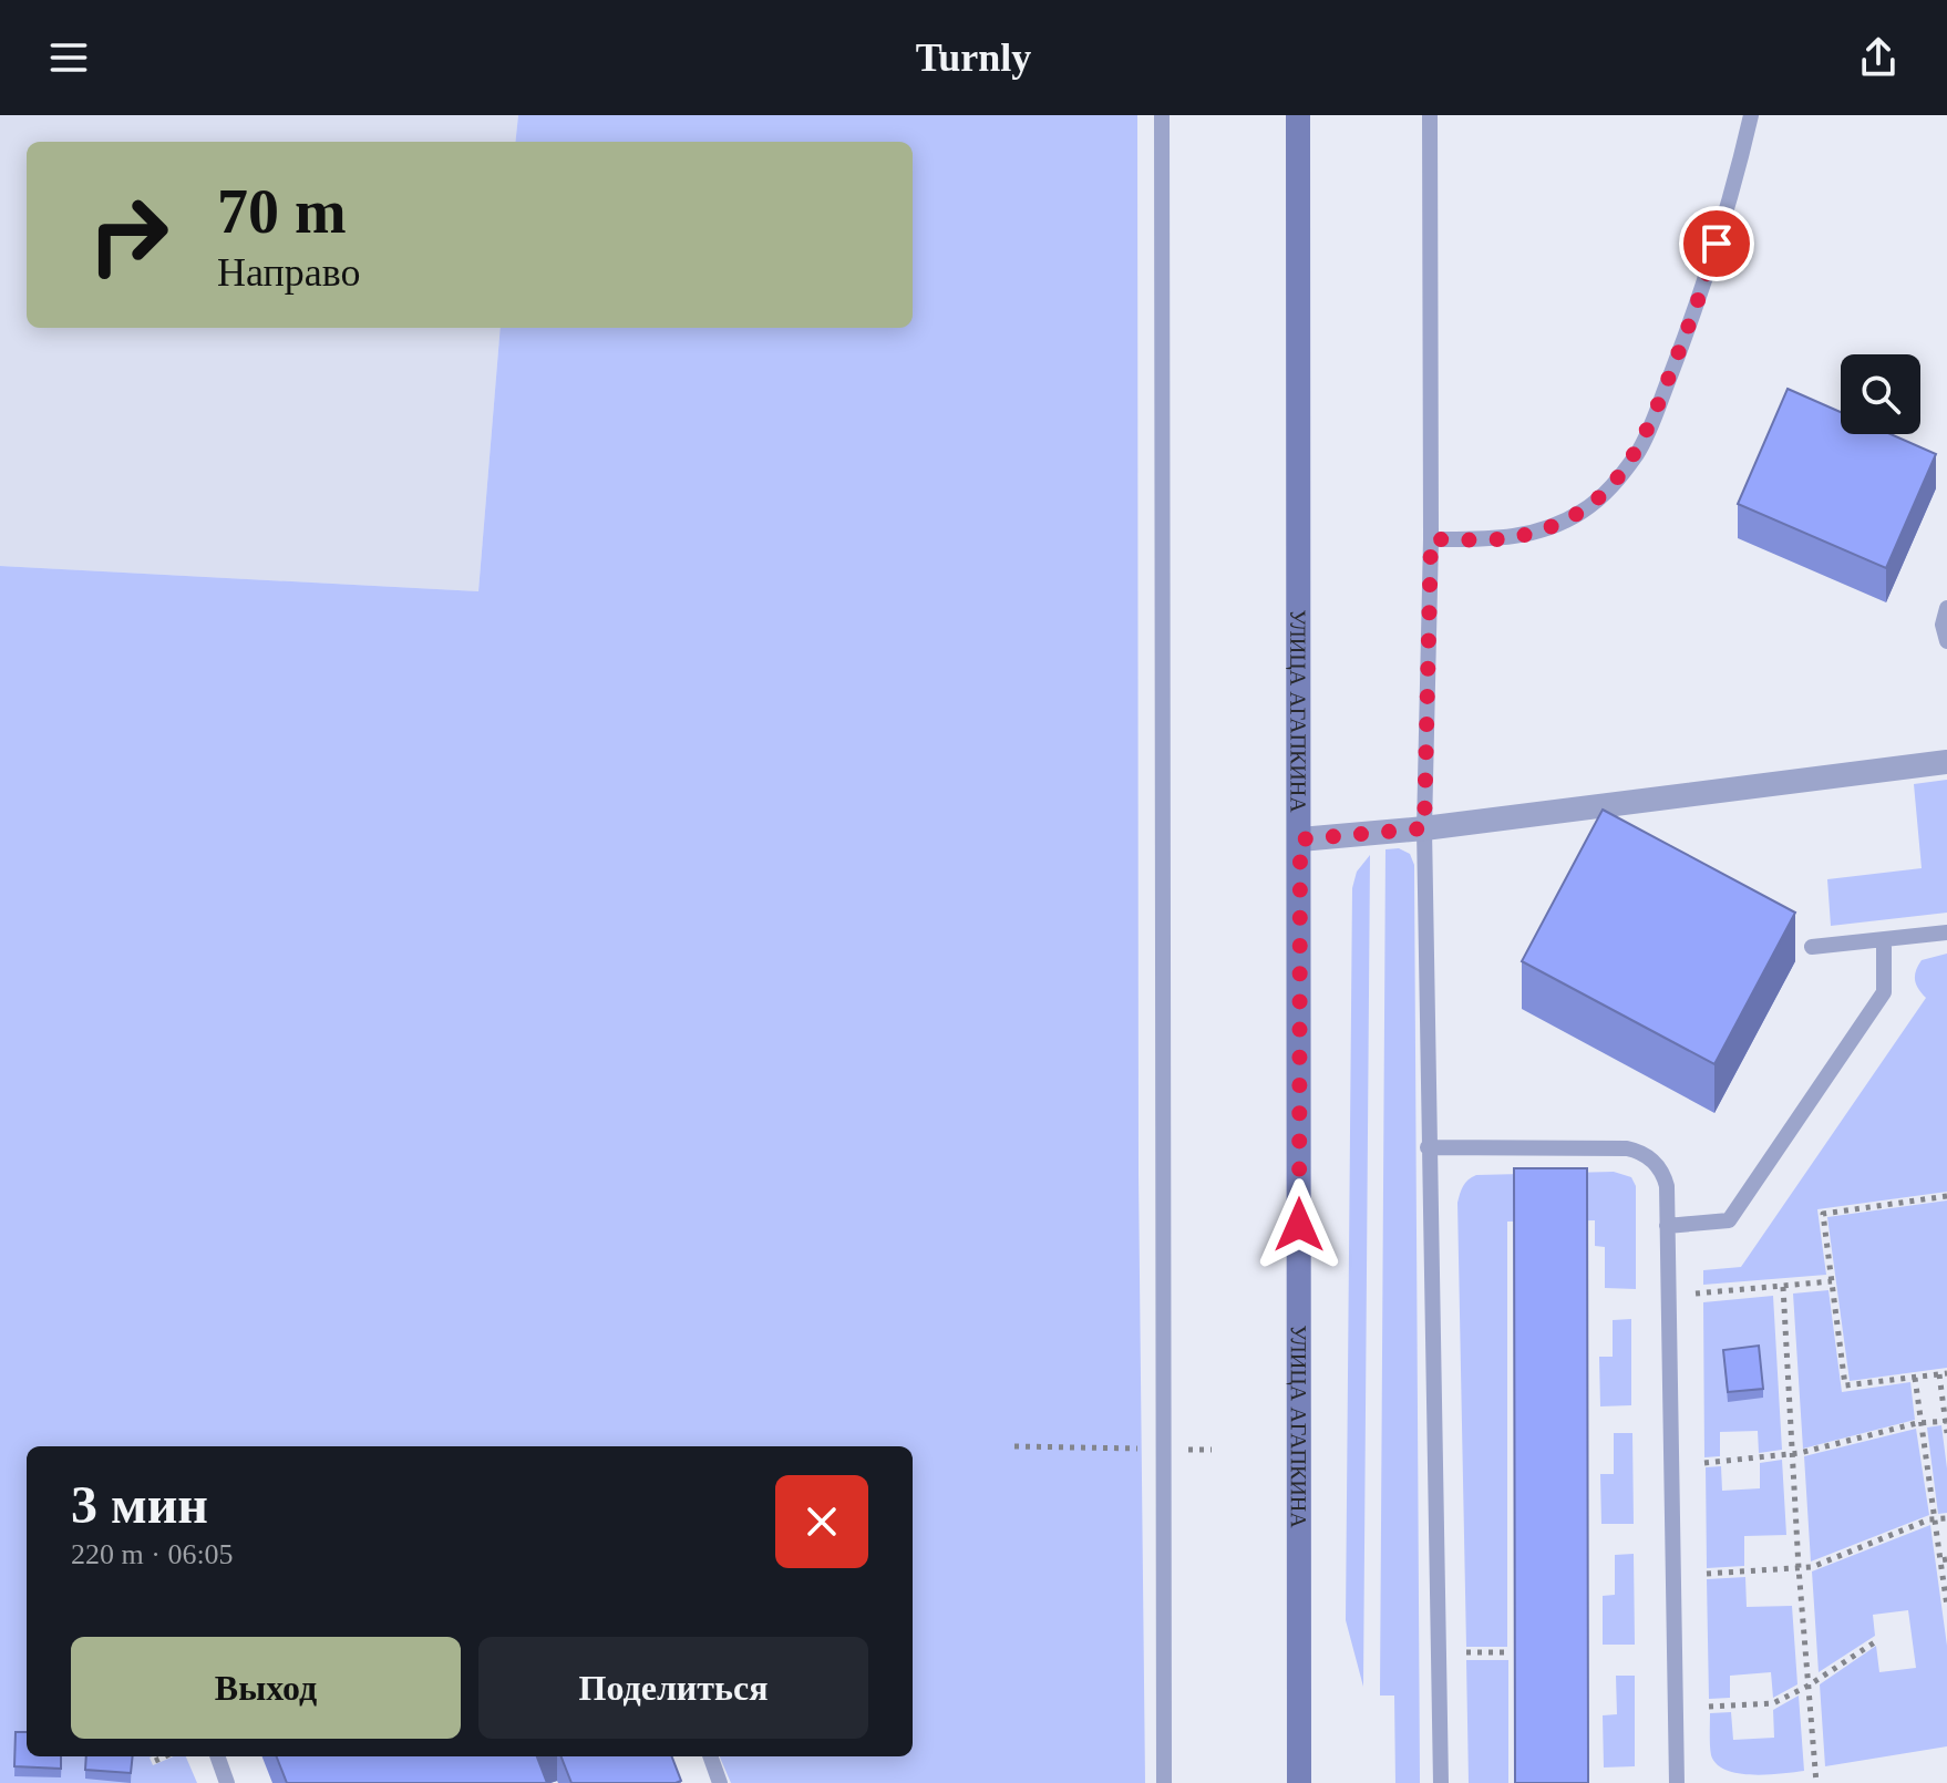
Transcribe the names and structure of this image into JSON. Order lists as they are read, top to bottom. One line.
{"streets":{"main road":["УЛИЦА АГАПКИНА"]},"page":{"header":"Turnly","turn":["70 m","Направо"],"heading":["3 мин","220 m · 06:05"],"buttons":["Выход","Поделиться"]}}
